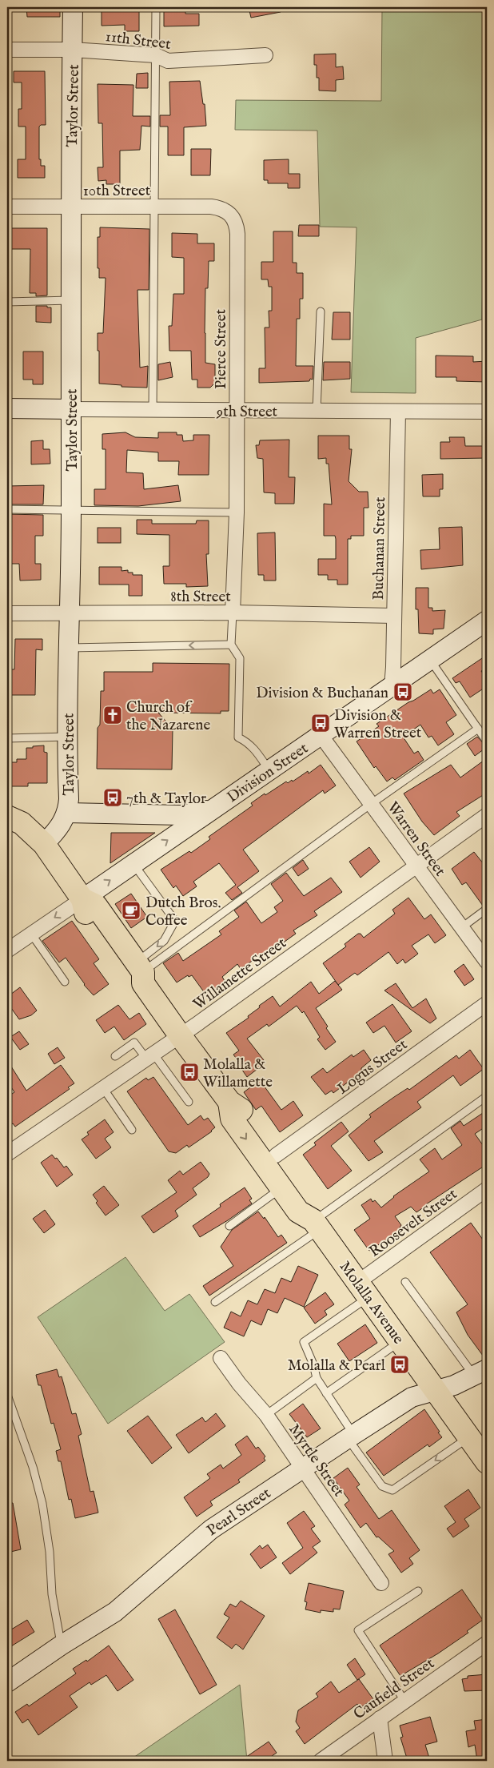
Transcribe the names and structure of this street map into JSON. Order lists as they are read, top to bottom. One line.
{"streets":{"main road":["Molalla Avenue"],"street":["11th Street","Taylor Street","10th Street","Pierce Street","9th Street","Buchanan Street","8th Street","Division Street","Warren Street","Willamette Street","Logus Street","Roosevelt Street","Myrtle Street","Pearl Street","Caufield Street"]},"crossings":[["11th Street","Taylor Street"],["Taylor Street","10th Street"],["Taylor Street","9th Street"],["Taylor Street","8th Street"],["Taylor Street","Molalla Avenue"],["10th Street","Pierce Street"],["Pierce Street","9th Street"],["Pierce Street","8th Street"],["9th Street","Buchanan Street"],["Buchanan Street","8th Street"],["Buchanan Street","Division Street"],["Division Street","Warren Street"],["Division Street","Molalla Avenue"],["Warren Street","Willamette Street"],["Willamette Street","Molalla Avenue"],["Logus Street","Molalla Avenue"],["Roosevelt Street","Molalla Avenue"],["Molalla Avenue","Pearl Street"],["Myrtle Street","Pearl Street"]],"places":{"bus stop":["Division & Buchanan","Division & Warren Street","7th & Taylor","Molalla & Willamette","Molalla & Pearl"],"church":["Church of the Nazarene"],"cafe":["Dutch Bros. Coffee"]}}
